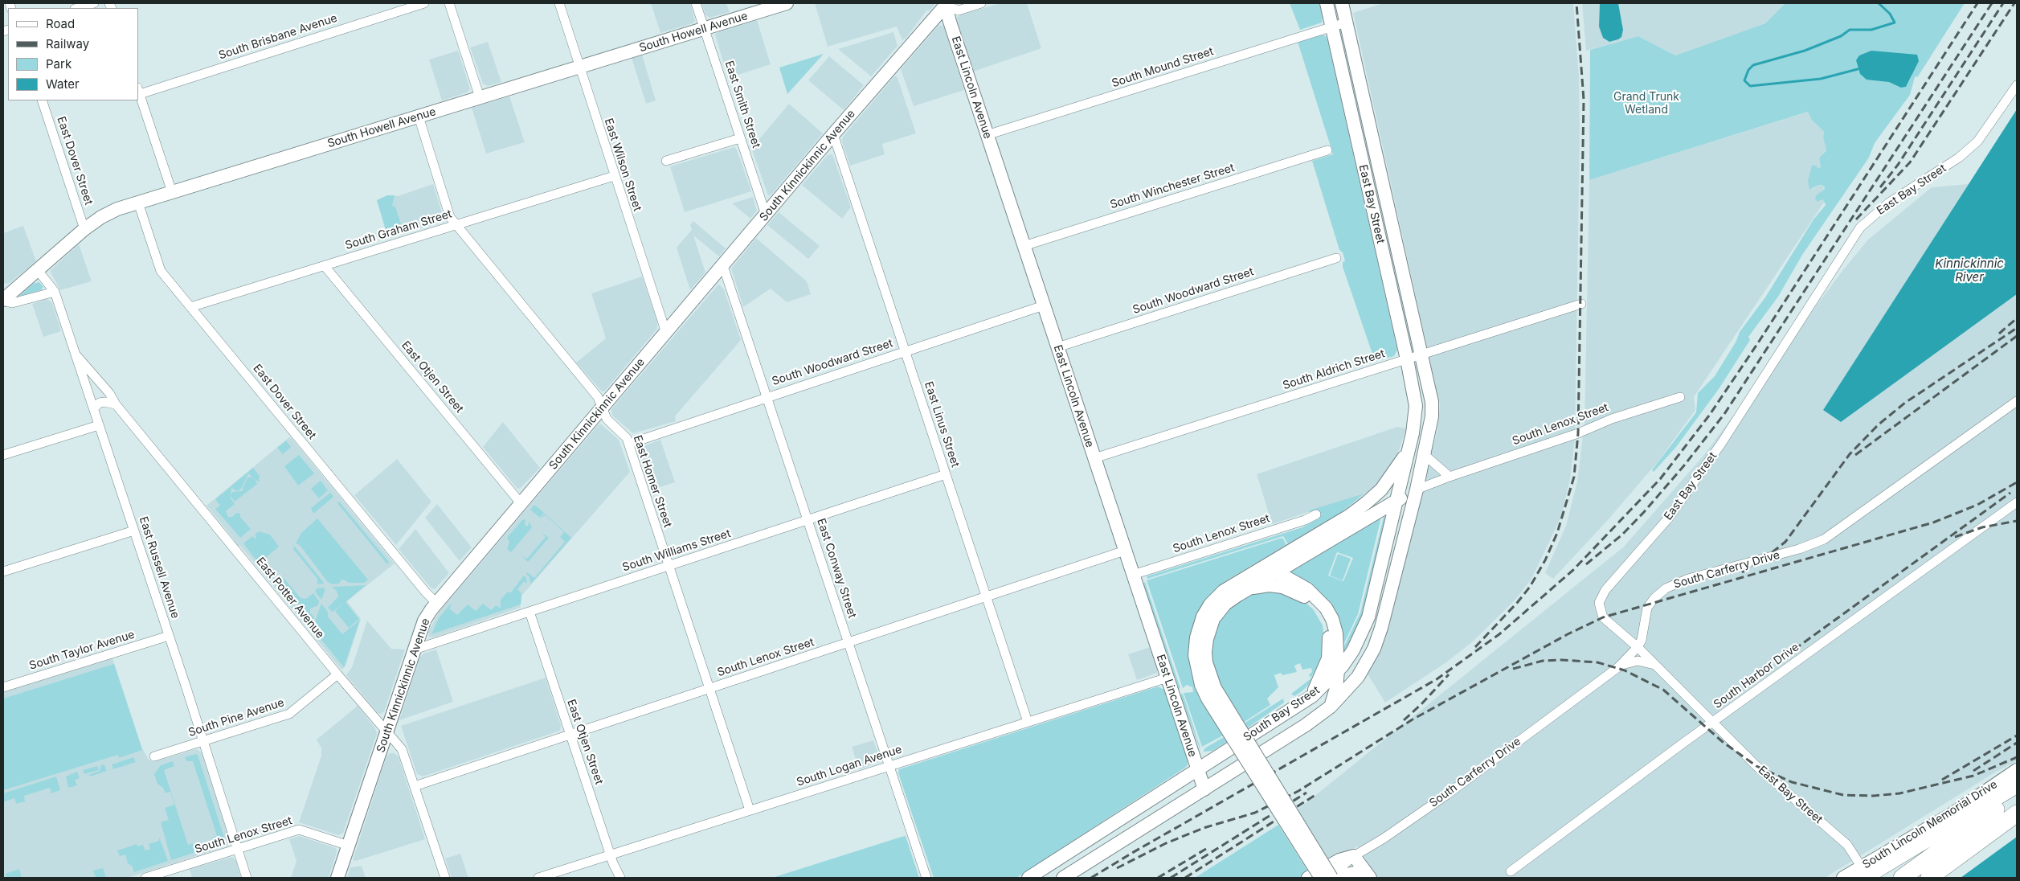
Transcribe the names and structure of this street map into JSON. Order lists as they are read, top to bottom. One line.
{"streets":{"main road":["South Howell Avenue","East Lincoln Avenue","South Kinnickinnic Avenue","East Bay Street","South Carferry Drive","South Bay Street","South Lincoln Memorial Drive"],"street":["South Brisbane Avenue","South Mound Street","East Smith Street","East Dover Street","East Wilson Street","South Winchester Street","South Graham Street","South Woodward Street","South Aldrich Street","East Otjen Street","East Linus Street","South Lenox Street","East Homer Street","South Williams Street","East Russell Avenue","East Conway Street","East Potter Avenue","South Taylor Avenue","South Harbor Drive","South Pine Avenue","South Logan Avenue"]},"crossings":[["South Howell Avenue","East Smith Street"],["South Howell Avenue","East Dover Street"],["South Howell Avenue","East Wilson Street"],["South Howell Avenue","East Homer Street"],["South Howell Avenue","East Russell Avenue"],["South Mound Street","East Lincoln Avenue"],["South Mound Street","East Bay Street"],["East Lincoln Avenue","South Kinnickinnic Avenue"],["East Lincoln Avenue","South Winchester Street"],["East Lincoln Avenue","South Woodward Street"],["East Lincoln Avenue","South Aldrich Street"],["East Lincoln Avenue","South Lenox Street"],["East Lincoln Avenue","South Bay Street"],["East Lincoln Avenue","South Logan Avenue"],["East Smith Street","South Kinnickinnic Avenue"],["East Dover Street","South Kinnickinnic Avenue"],["East Dover Street","South Graham Street"],["East Wilson Street","South Kinnickinnic Avenue"],["East Wilson Street","South Graham Street"],["South Kinnickinnic Avenue","East Otjen Street"],["South Kinnickinnic Avenue","East Linus Street"],["South Kinnickinnic Avenue","South Lenox Street"],["South Kinnickinnic Avenue","East Homer Street"],["South Kinnickinnic Avenue","South Williams Street"],["South Kinnickinnic Avenue","East Conway Street"],["South Kinnickinnic Avenue","East Potter Avenue"],["East Bay Street","South Aldrich Street"],["East Bay Street","South Carferry Drive"],["East Bay Street","South Harbor Drive"],["East Bay Street","South Bay Street"],["East Bay Street","South Lincoln Memorial Drive"],["South Graham Street","East Otjen Street"],["South Graham Street","East Homer Street"],["South Woodward Street","East Linus Street"],["South Woodward Street","East Homer Street"],["South Woodward Street","East Conway Street"],["East Otjen Street","South Lenox Street"],["East Otjen Street","South Williams Street"],["East Otjen Street","South Logan Avenue"],["East Linus Street","South Lenox Street"],["East Linus Street","South Williams Street"],["East Linus Street","South Logan Avenue"],["South Lenox Street","East Homer Street"],["South Lenox Street","East Russell Avenue"],["South Lenox Street","East Conway Street"],["South Lenox Street","East Potter Avenue"],["South Lenox Street","South Bay Street"],["East Homer Street","South Williams Street"],["East Homer Street","South Logan Avenue"],["South Williams Street","East Conway Street"],["East Russell Avenue","East Potter Avenue"],["East Russell Avenue","South Taylor Avenue"],["East Russell Avenue","South Pine Avenue"],["East Conway Street","South Logan Avenue"],["East Potter Avenue","South Pine Avenue"]],"water":["Kinnickinnic River"],"parks":["Grand Trunk Wetland"],"legend":["Road","Railway","Park","Water"]}
